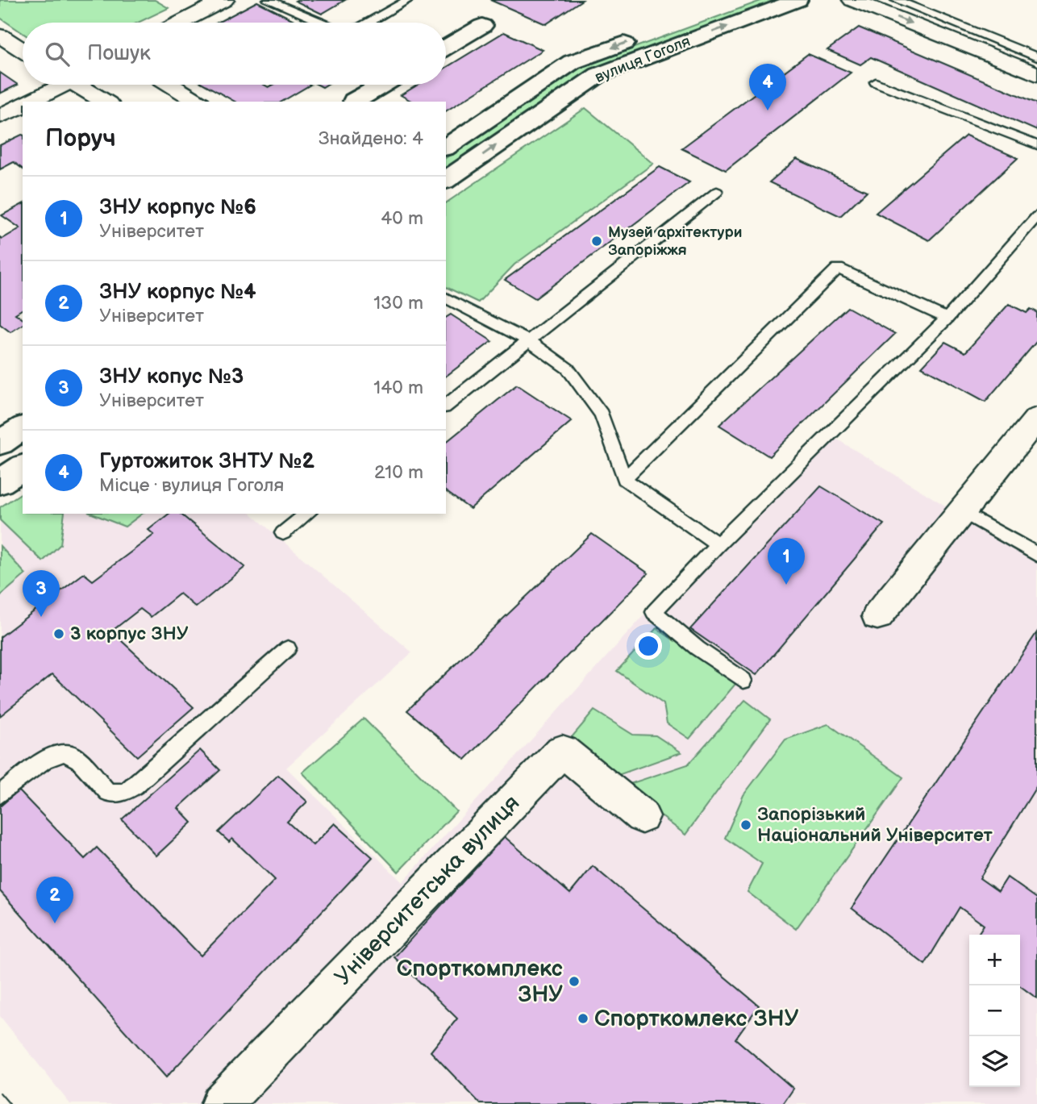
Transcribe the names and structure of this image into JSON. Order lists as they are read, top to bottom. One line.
{"streets":{"street":["вулиця Гоголя","Університетська вулиця"]},"places":["Музей архітектури Запоріжжя","3 корпус ЗНУ","Запорізький Національний Університет","Спорткомплекс ЗНУ","Спорткомлекс ЗНУ"],"page":{"search":"Пошук","pins":["4","1","3","2"],"heading":["Поруч","Знайдено: 4"],"list":[{"mark":"1","name":"ЗНУ корпус №6","note":"Університет","value":"40 m"},{"mark":"2","name":"ЗНУ корпус №4","note":"Університет","value":"130 m"},{"mark":"3","name":"ЗНУ копус №3","note":"Університет","value":"140 m"},{"mark":"4","name":"Гуртожиток ЗНТУ №2","note":"Місце · вулиця Гоголя","value":"210 m"}],"map_buttons":["+","−"]}}
